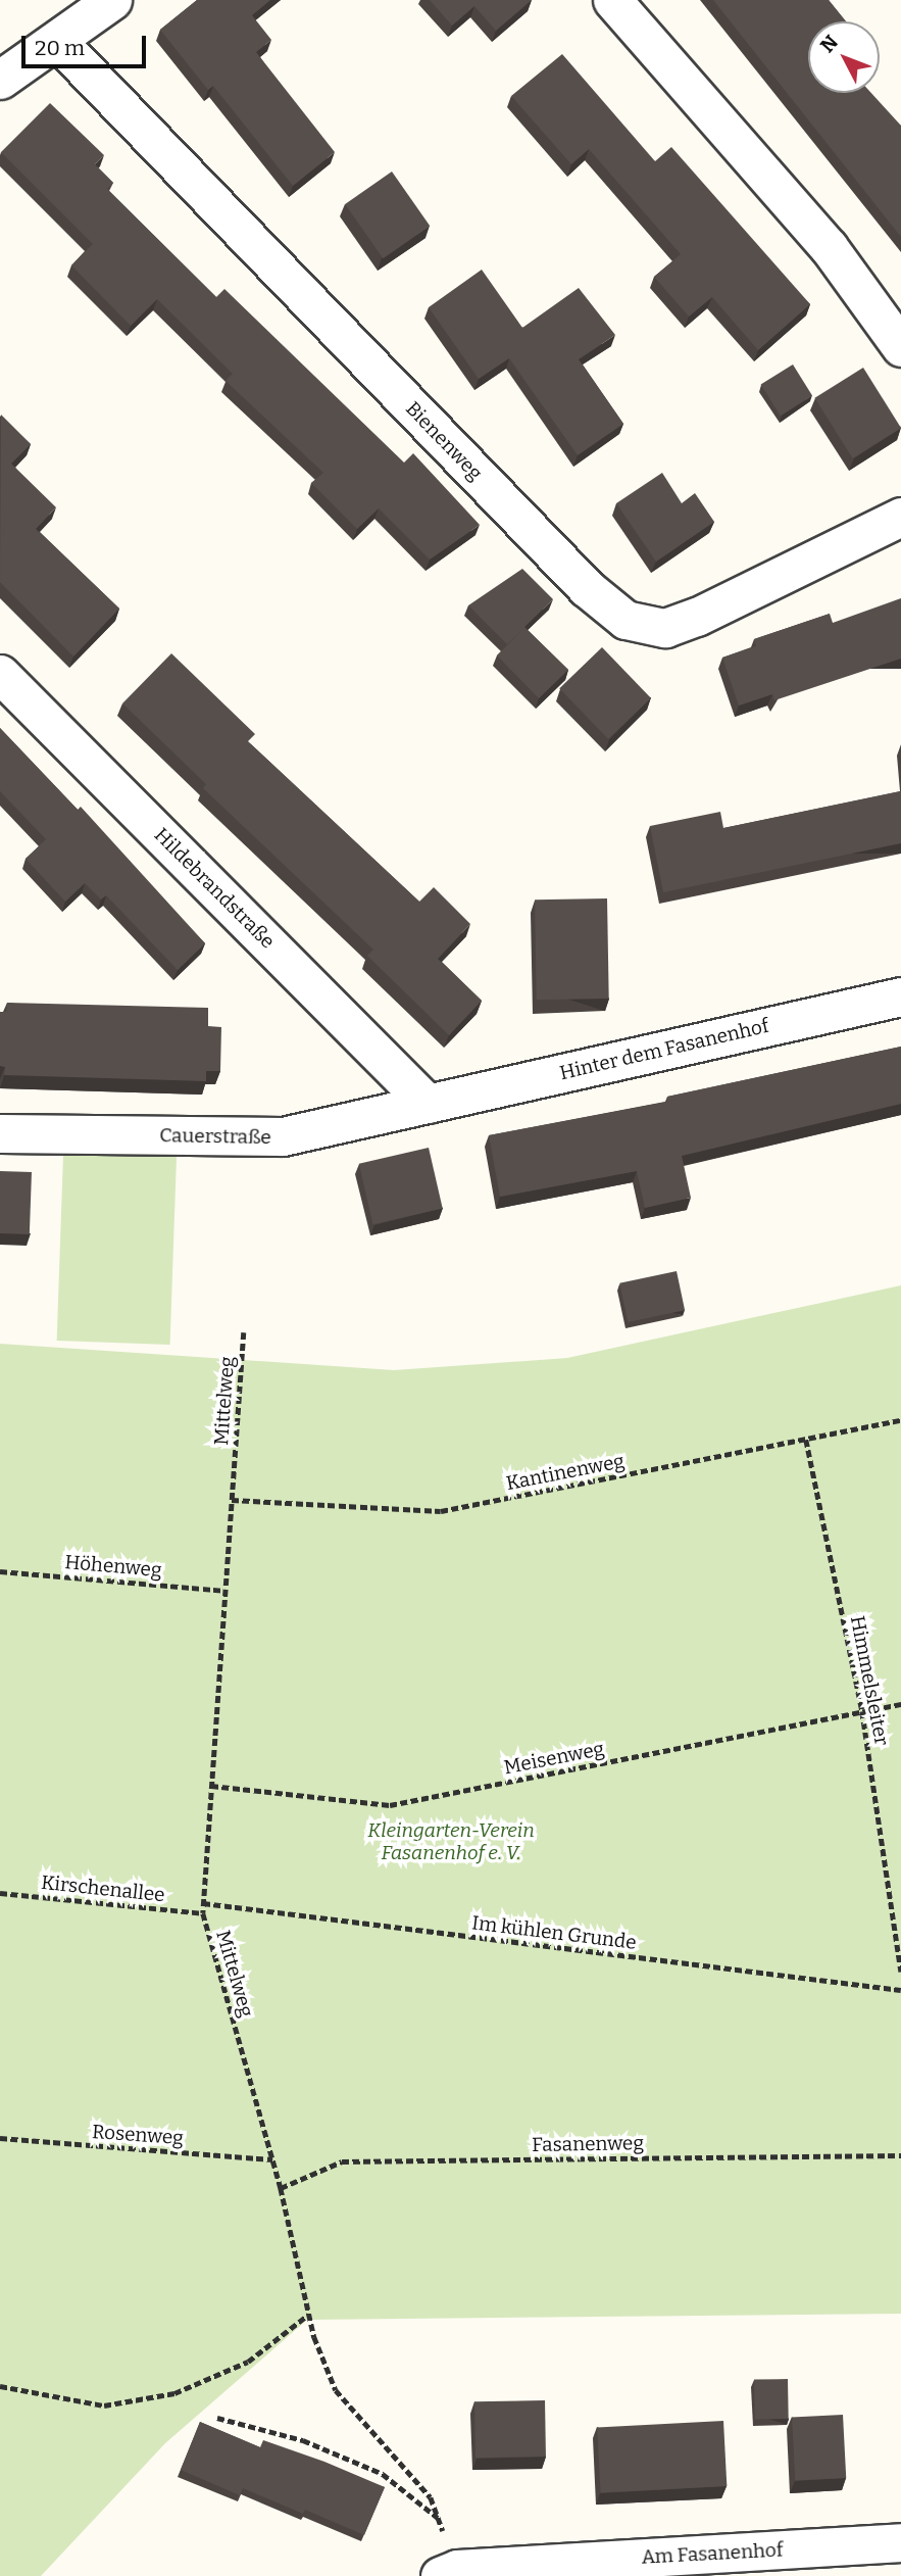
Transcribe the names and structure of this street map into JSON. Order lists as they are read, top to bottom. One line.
{"streets":{"street":["Bienenweg","Hildebrandstraße","Hinter dem Fasanenhof","Cauerstraße","Am Fasanenhof"],"path":["Mittelweg","Kantinenweg","Höhenweg","Himmelsleiter","Meisenweg","Kirschenallee","Im kühlen Grunde","Rosenweg","Fasanenweg"]},"crossings":[["Hildebrandstraße","Hinter dem Fasanenhof"],["Hildebrandstraße","Cauerstraße"],["Hinter dem Fasanenhof","Cauerstraße"],["Mittelweg","Kantinenweg"],["Mittelweg","Höhenweg"],["Mittelweg","Meisenweg"],["Mittelweg","Kirschenallee"],["Mittelweg","Im kühlen Grunde"],["Mittelweg","Rosenweg"],["Mittelweg","Fasanenweg"],["Mittelweg","Am Fasanenhof"],["Kantinenweg","Himmelsleiter"],["Himmelsleiter","Meisenweg"]],"parks":["Kleingarten-Verein Fasanenhof e. V."],"scale_bar":"20 m","north":"top left"}
